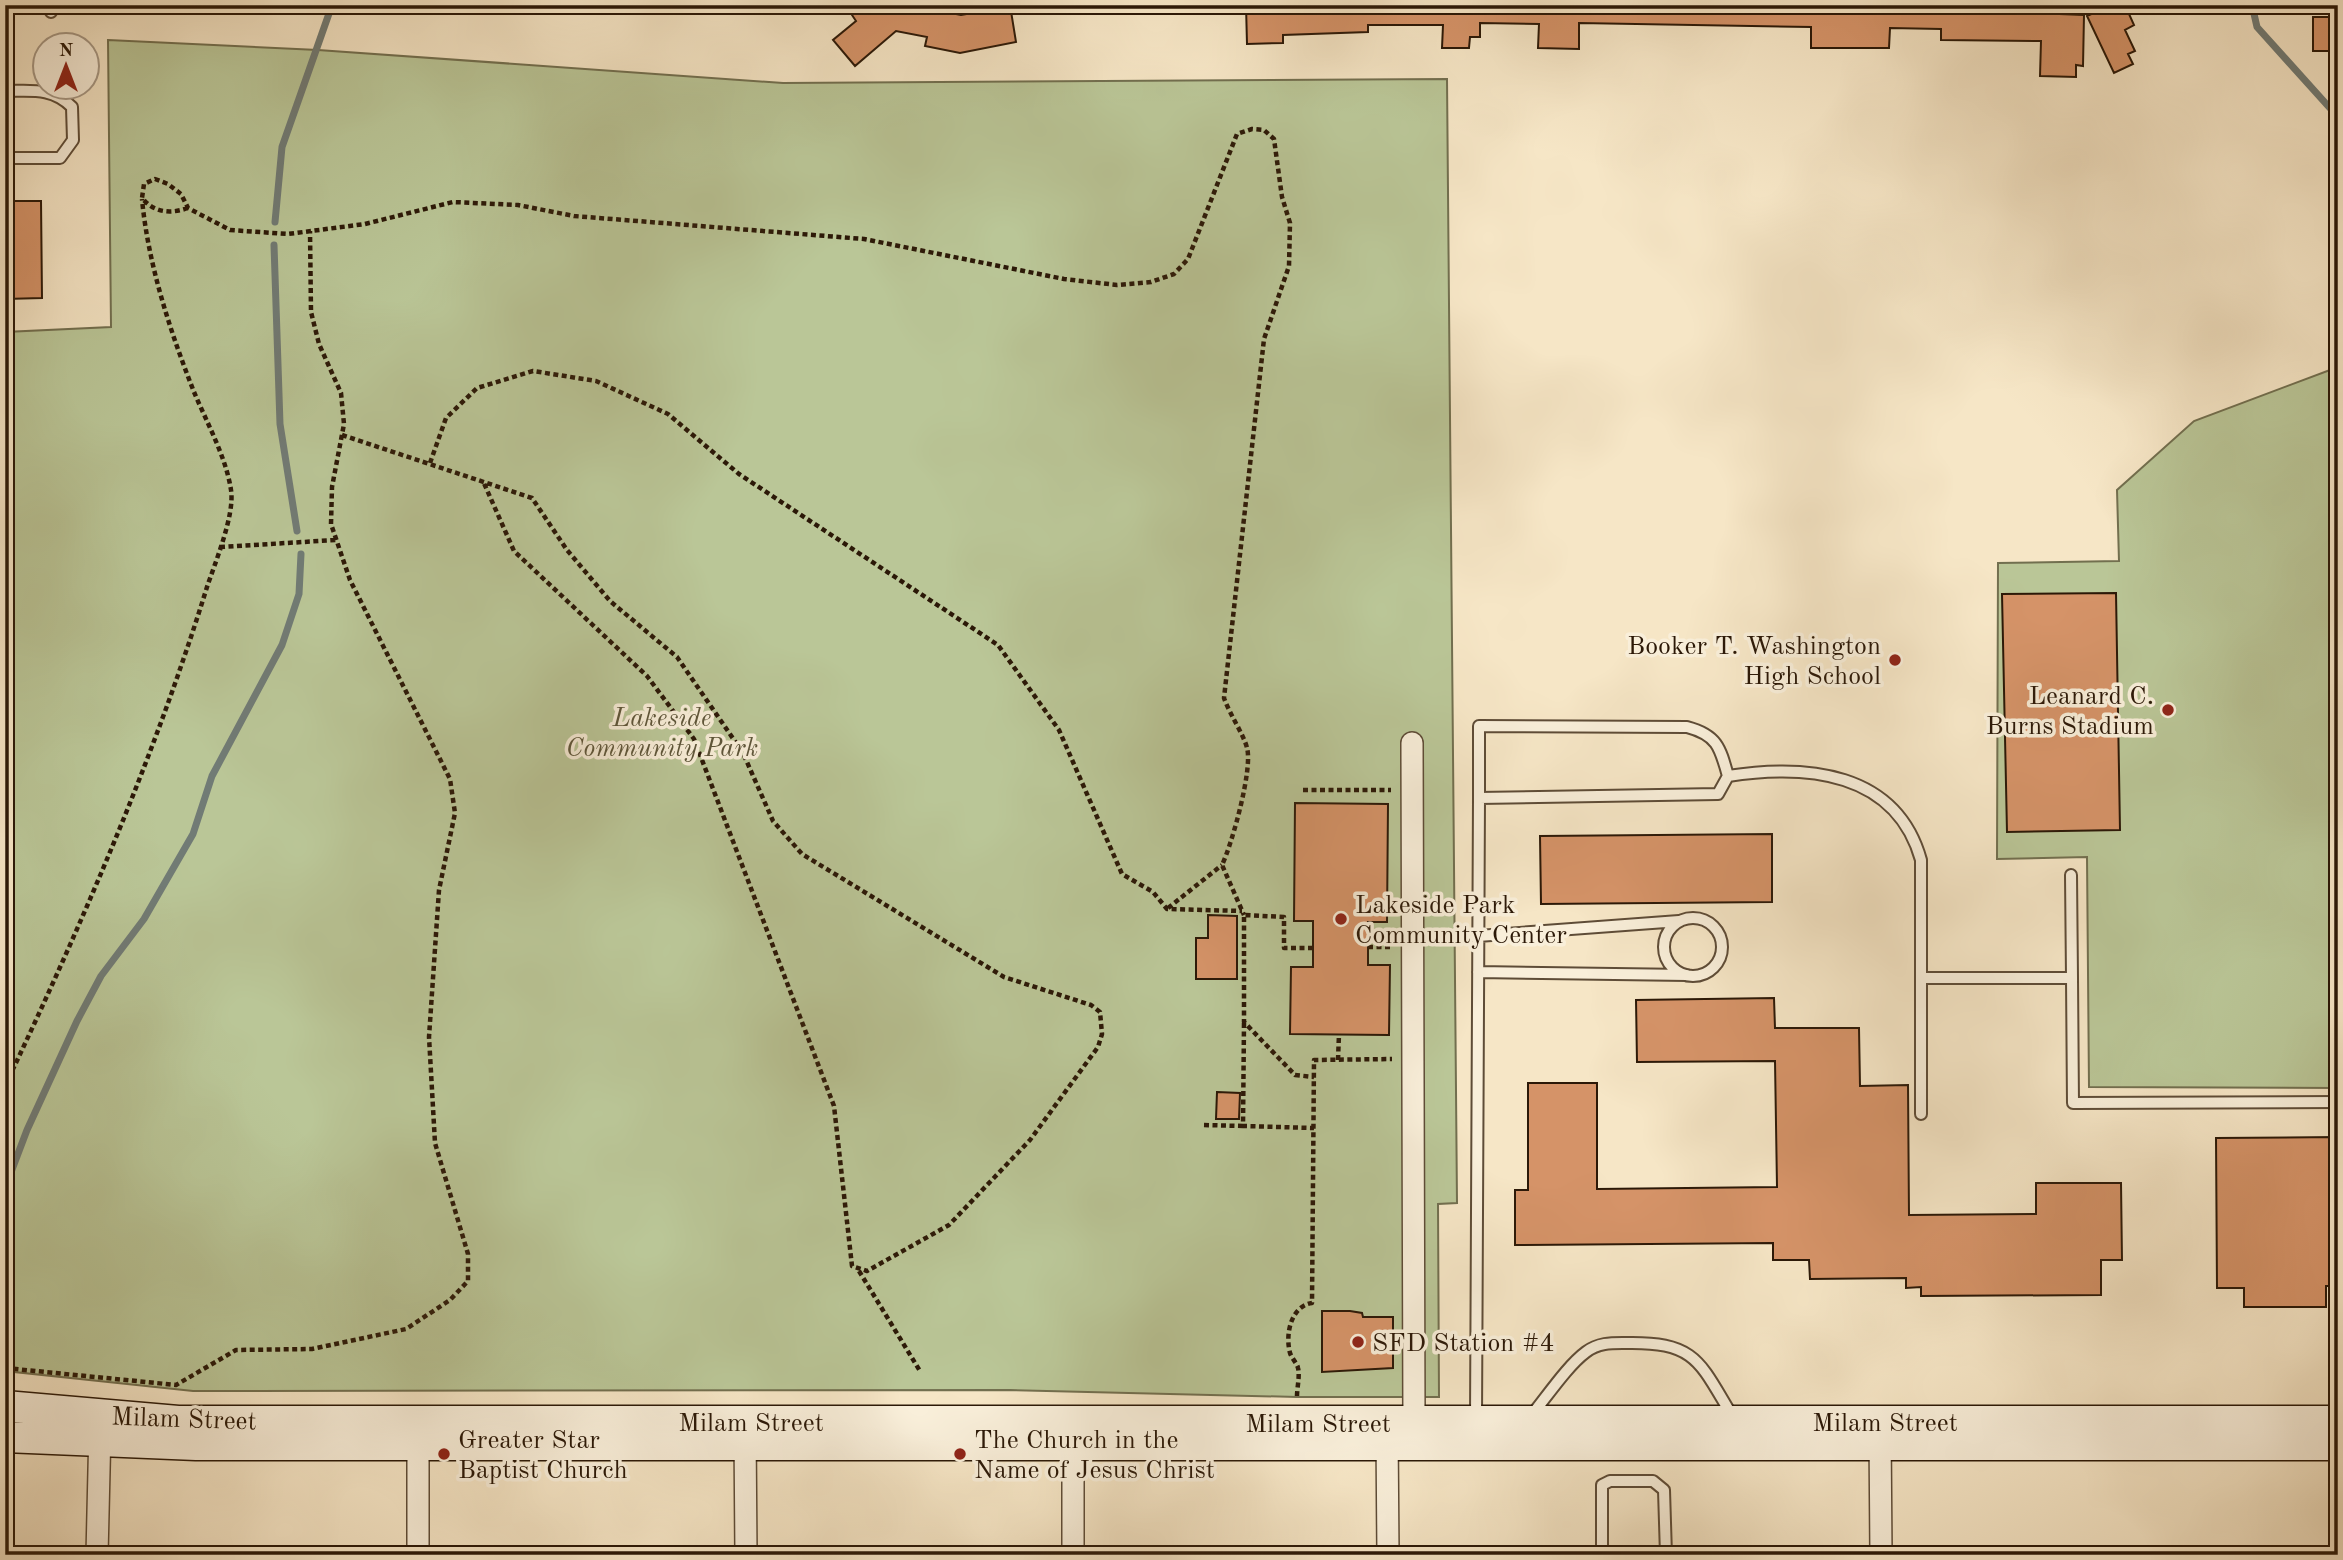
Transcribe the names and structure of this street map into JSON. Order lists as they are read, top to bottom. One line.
{"streets":{"street":["Milam Street"]},"parks":["Lakeside Community Park"],"places":["Booker T. Washington High School","Leanard C. Burns Stadium","Lakeside Park Community Center","SFD Station #4","Greater Star Baptist Church","The Church in the Name of Jesus Christ"],"north":"top"}
